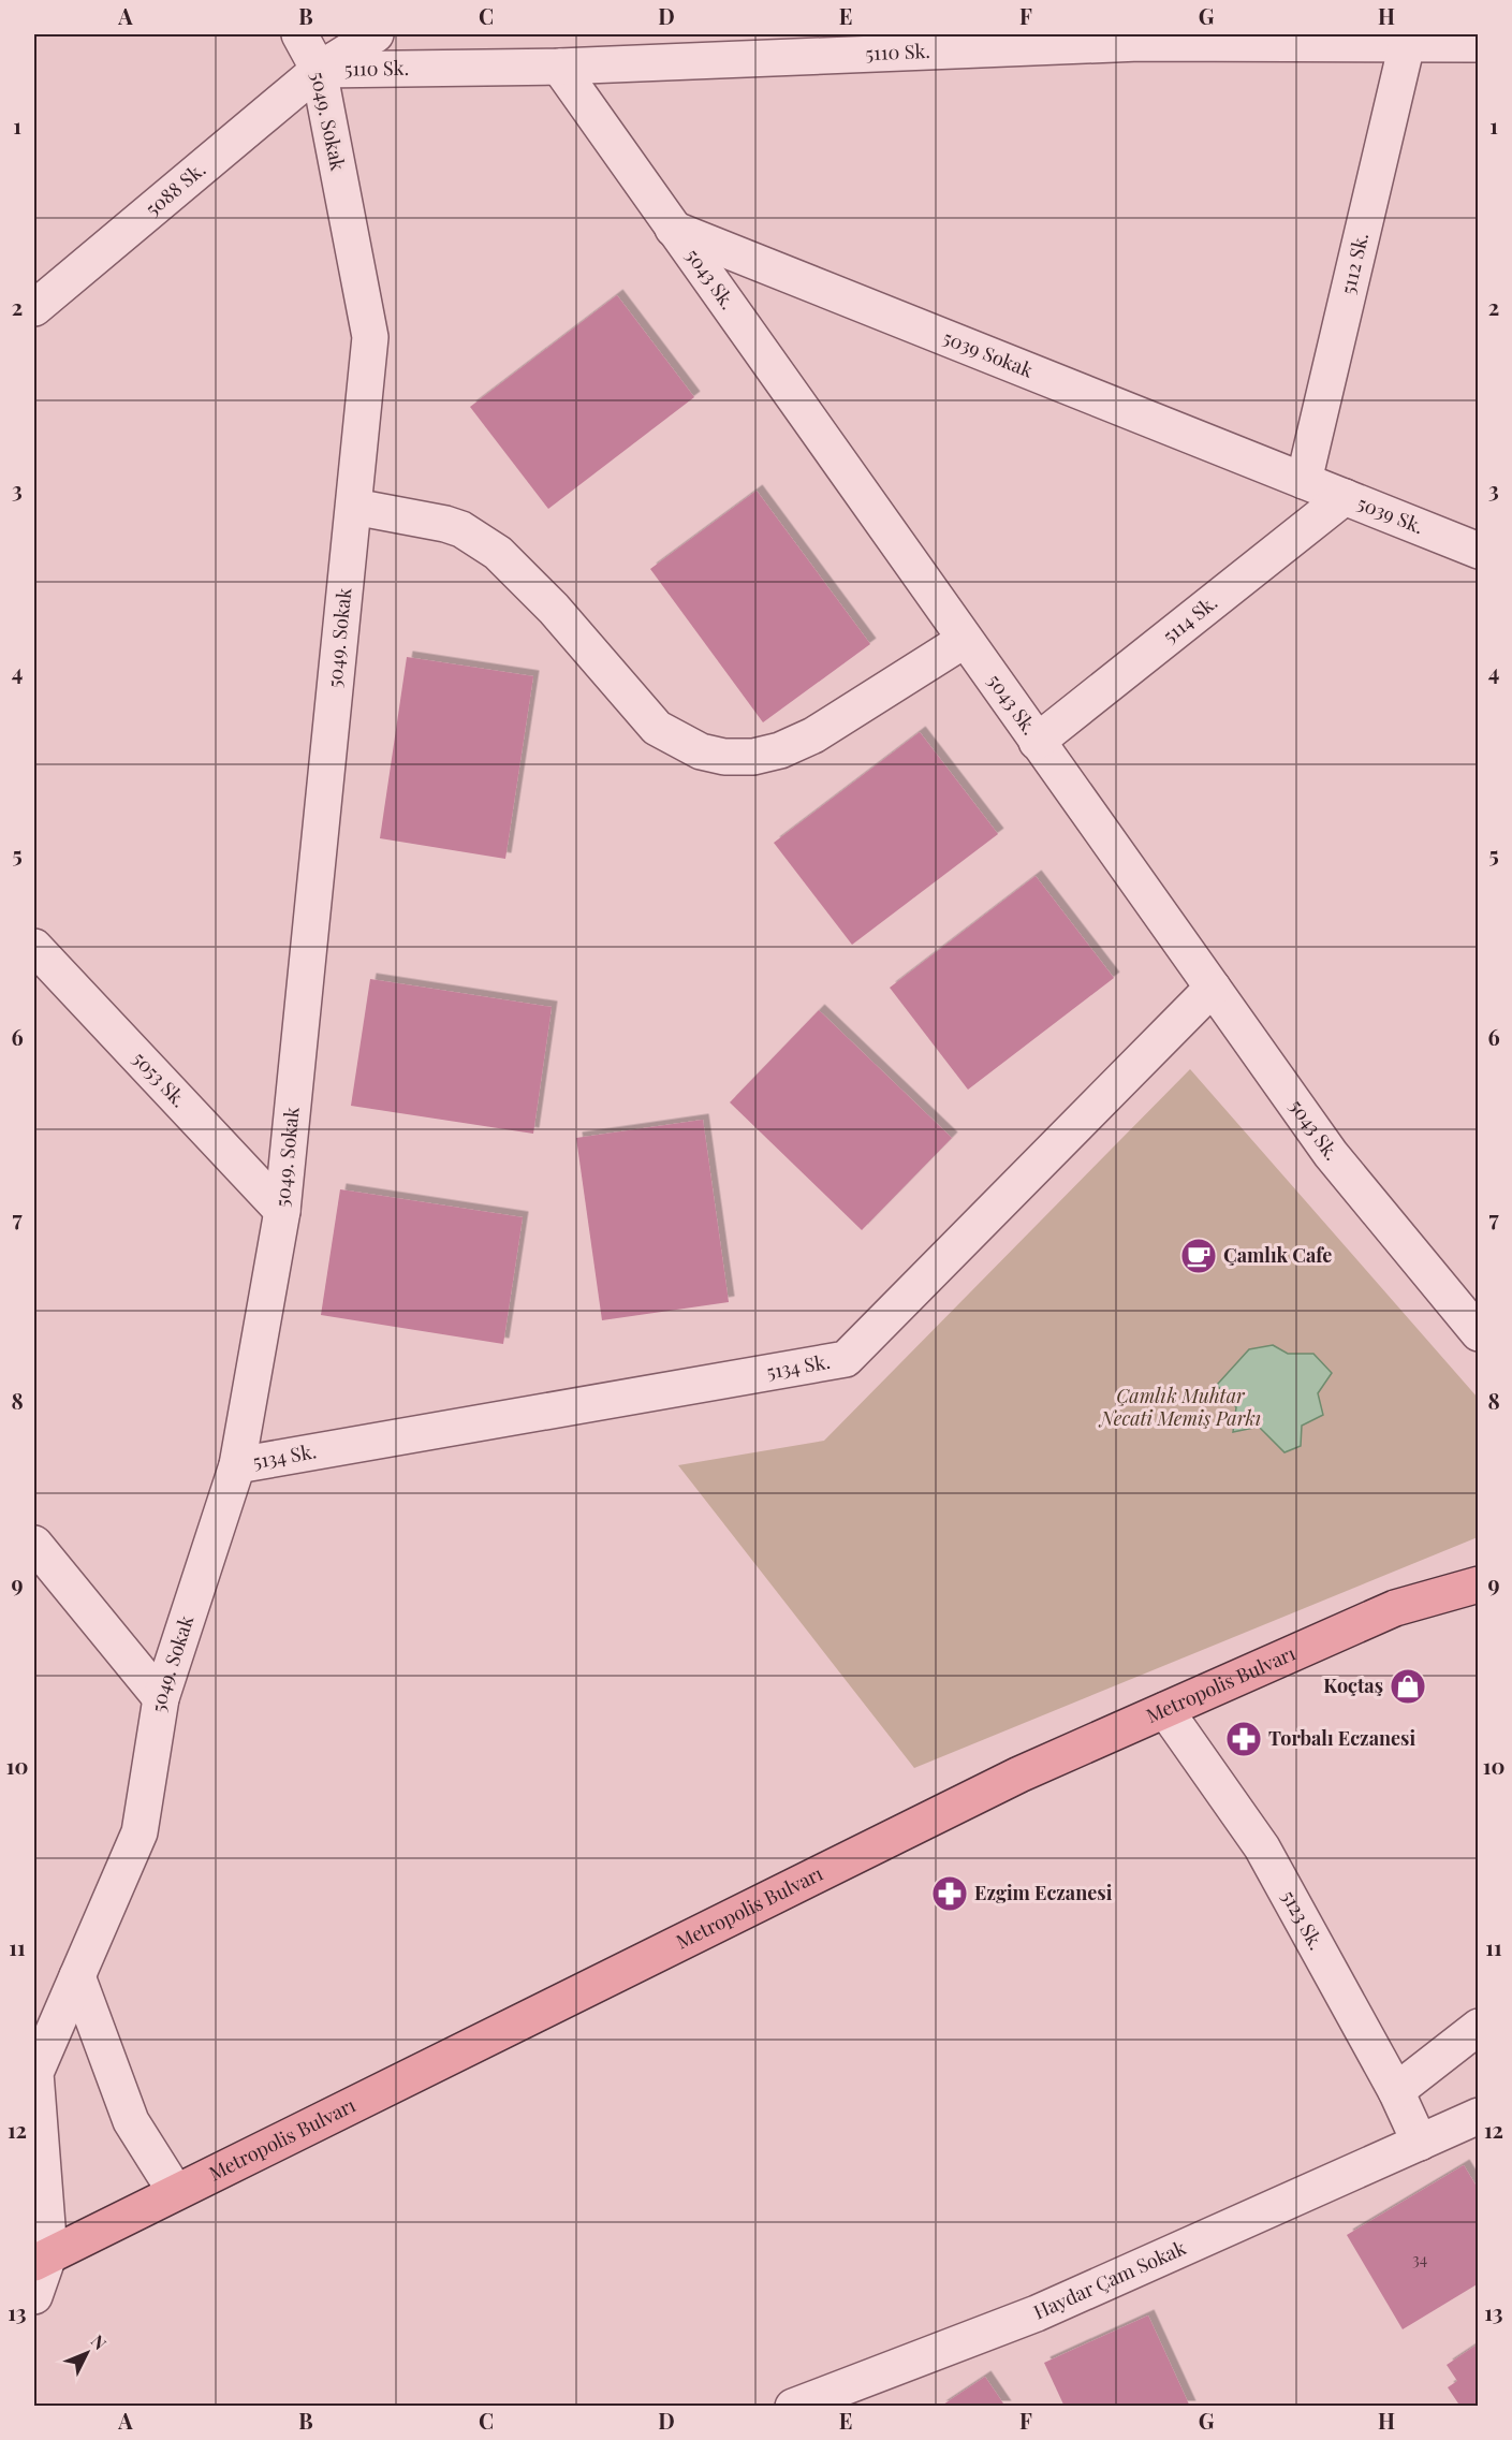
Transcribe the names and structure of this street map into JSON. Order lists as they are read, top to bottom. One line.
{"streets":{"main road":["Metropolis Bulvarı"],"street":["5110 Sk.","5049. Sokak","5088 Sk.","5112 Sk.","5043 Sk.","5039 Sokak","5039 Sk.","5114 Sk.","5053 Sk.","5134 Sk.","5123 Sk.","Haydar Çam Sokak"]},"crossings":[["5110 Sk.","5049. Sokak"],["5110 Sk.","5088 Sk."],["5110 Sk.","5112 Sk."],["5110 Sk.","5043 Sk."],["5049. Sokak","5088 Sk."],["5049. Sokak","5053 Sk."],["5049. Sokak","5134 Sk."],["5049. Sokak","Metropolis Bulvarı"],["5112 Sk.","5039 Sokak"],["5112 Sk.","5039 Sk."],["5043 Sk.","5039 Sokak"],["5043 Sk.","5114 Sk."],["5043 Sk.","5134 Sk."],["5039 Sokak","5039 Sk."],["5039 Sk.","5114 Sk."],["Metropolis Bulvarı","5123 Sk."],["5123 Sk.","Haydar Çam Sokak"]],"parks":["Çamlık Muhtar Necati Memiş Parkı"],"places":{"cafe":["Çamlık Cafe"],"shop":["Koçtaş"],"pharmacy":["Torbalı Eczanesi","Ezgim Eczanesi"]},"house_numbers":["34"],"north":"top right","grid":{"columns":["A","B","C","D","E","F","G","H"],"rows":["1","2","3","4","5","6","7","8","9","10","11","12","13"]}}
